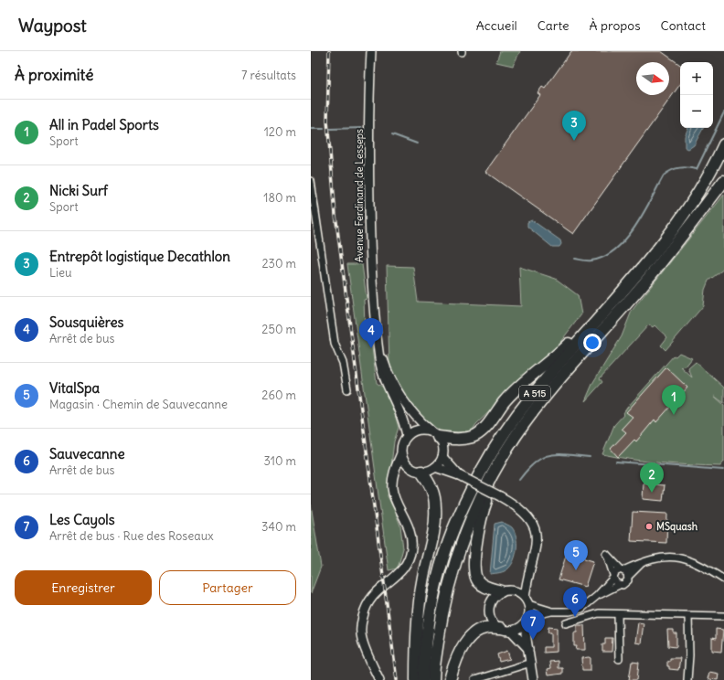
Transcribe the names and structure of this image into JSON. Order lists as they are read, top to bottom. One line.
{"streets":{"highway":["A 515"],"main road":["Avenue Ferdinand de Lesseps"]},"places":["MSquash"],"north":"right","page":{"header":"Waypost","nav":["Accueil","Carte","À propos","Contact"],"heading":["À proximité","7 résultats"],"map_buttons":["+","−"],"list":[{"mark":"1","name":"All in Padel Sports","note":"Sport","value":"120 m"},{"mark":"2","name":"Nicki Surf","note":"Sport","value":"180 m"},{"mark":"3","name":"Entrepôt logistique Decathlon","note":"Lieu","value":"230 m"},{"mark":"4","name":"Sousquières","note":"Arrêt de bus","value":"250 m"},{"mark":"5","name":"VitalSpa","note":"Magasin · Chemin de Sauvecanne","value":"260 m"},{"mark":"6","name":"Sauvecanne","note":"Arrêt de bus","value":"310 m"},{"mark":"7","name":"Les Cayols","note":"Arrêt de bus · Rue des Roseaux","value":"340 m"}],"pins":["3","4","1","2","5","6","7"],"buttons":["Enregistrer","Partager"]}}
